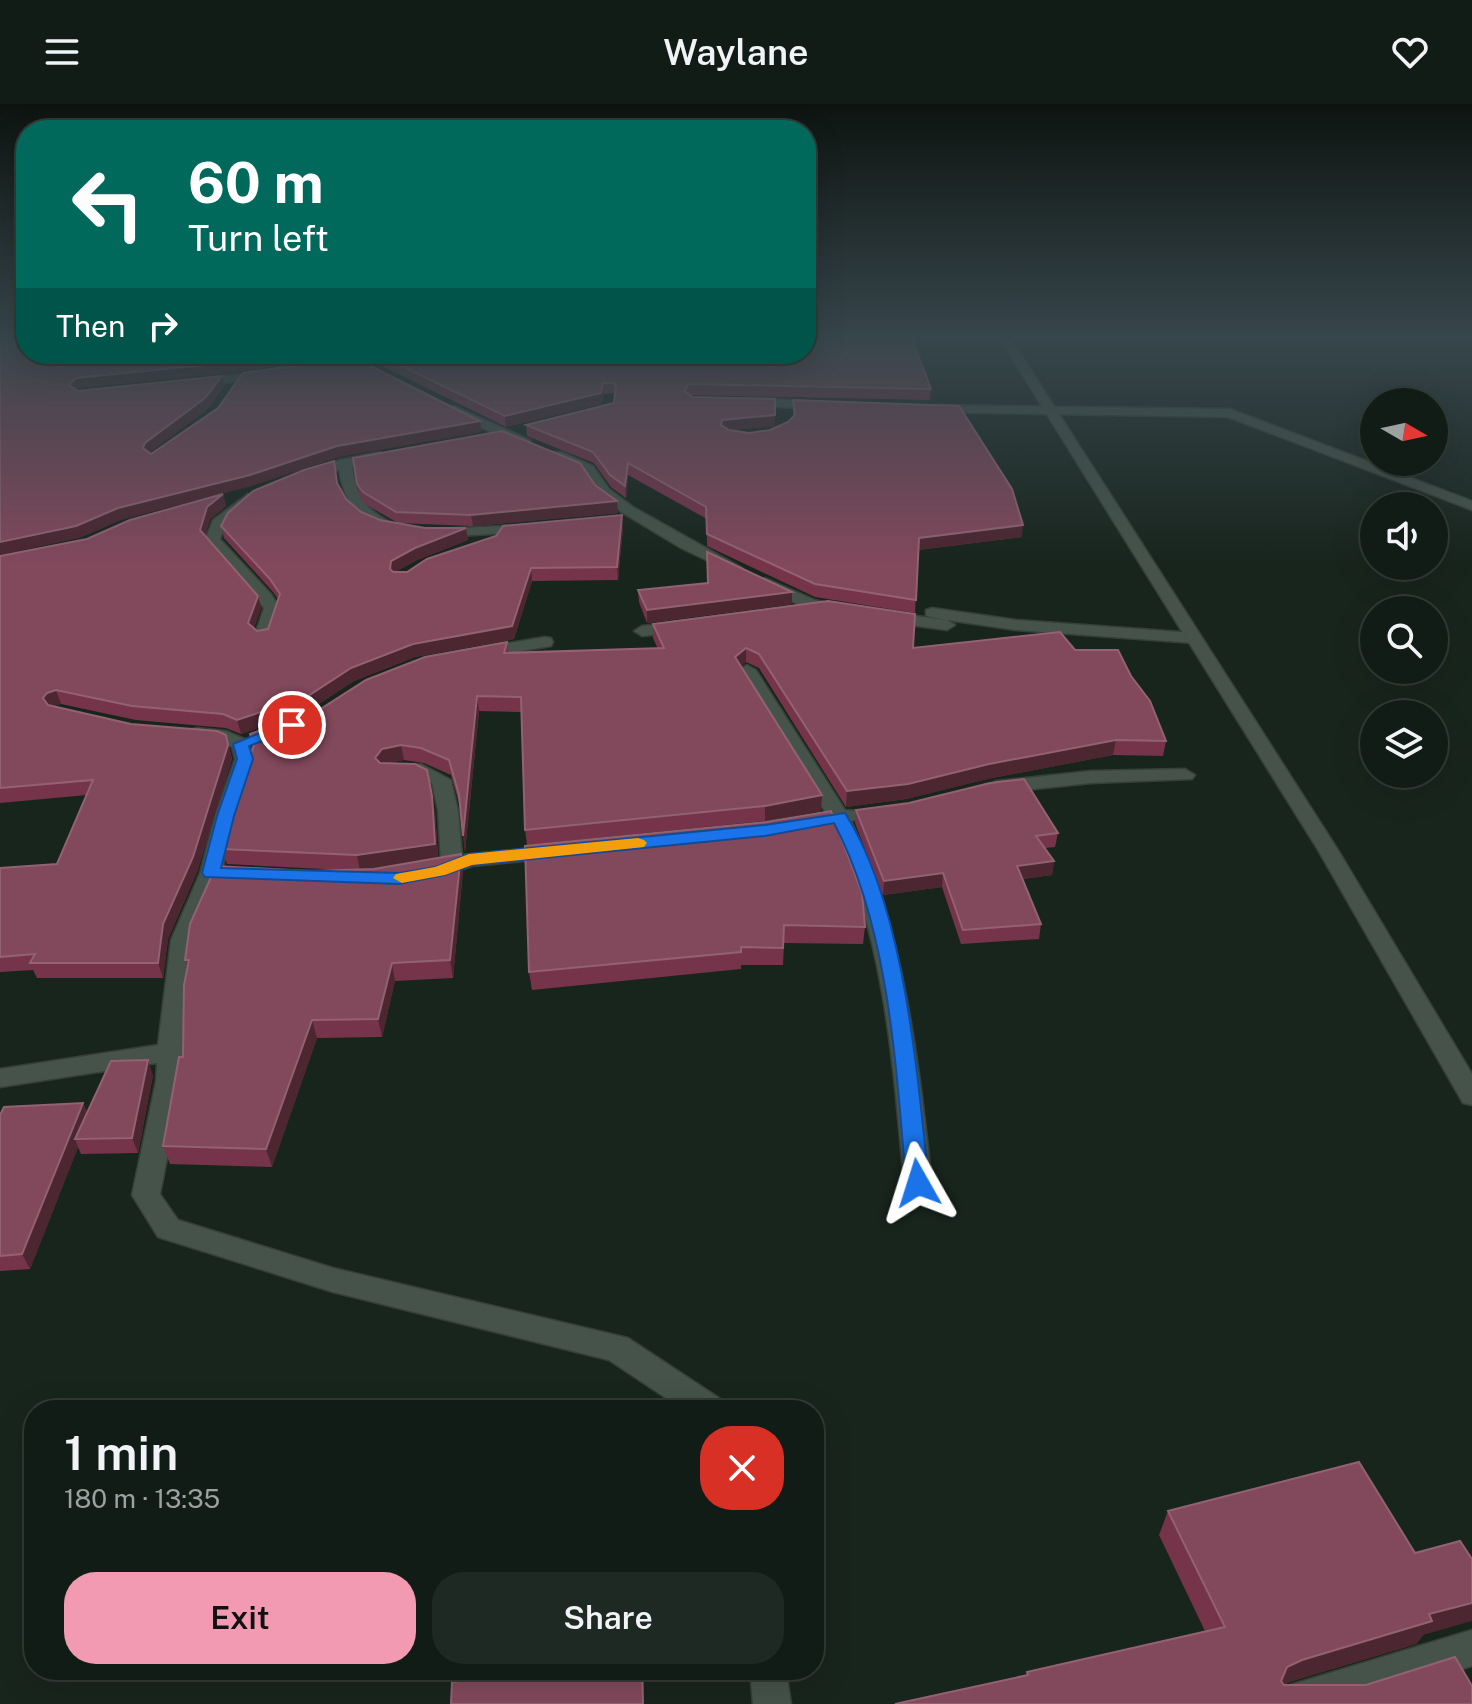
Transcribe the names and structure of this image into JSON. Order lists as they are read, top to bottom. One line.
{"north":"right","page":{"header":"Waylane","turn":["60 m","Turn left"],"then":"Then","heading":["1 min","180 m · 13:35"],"buttons":["Exit","Share"]}}
